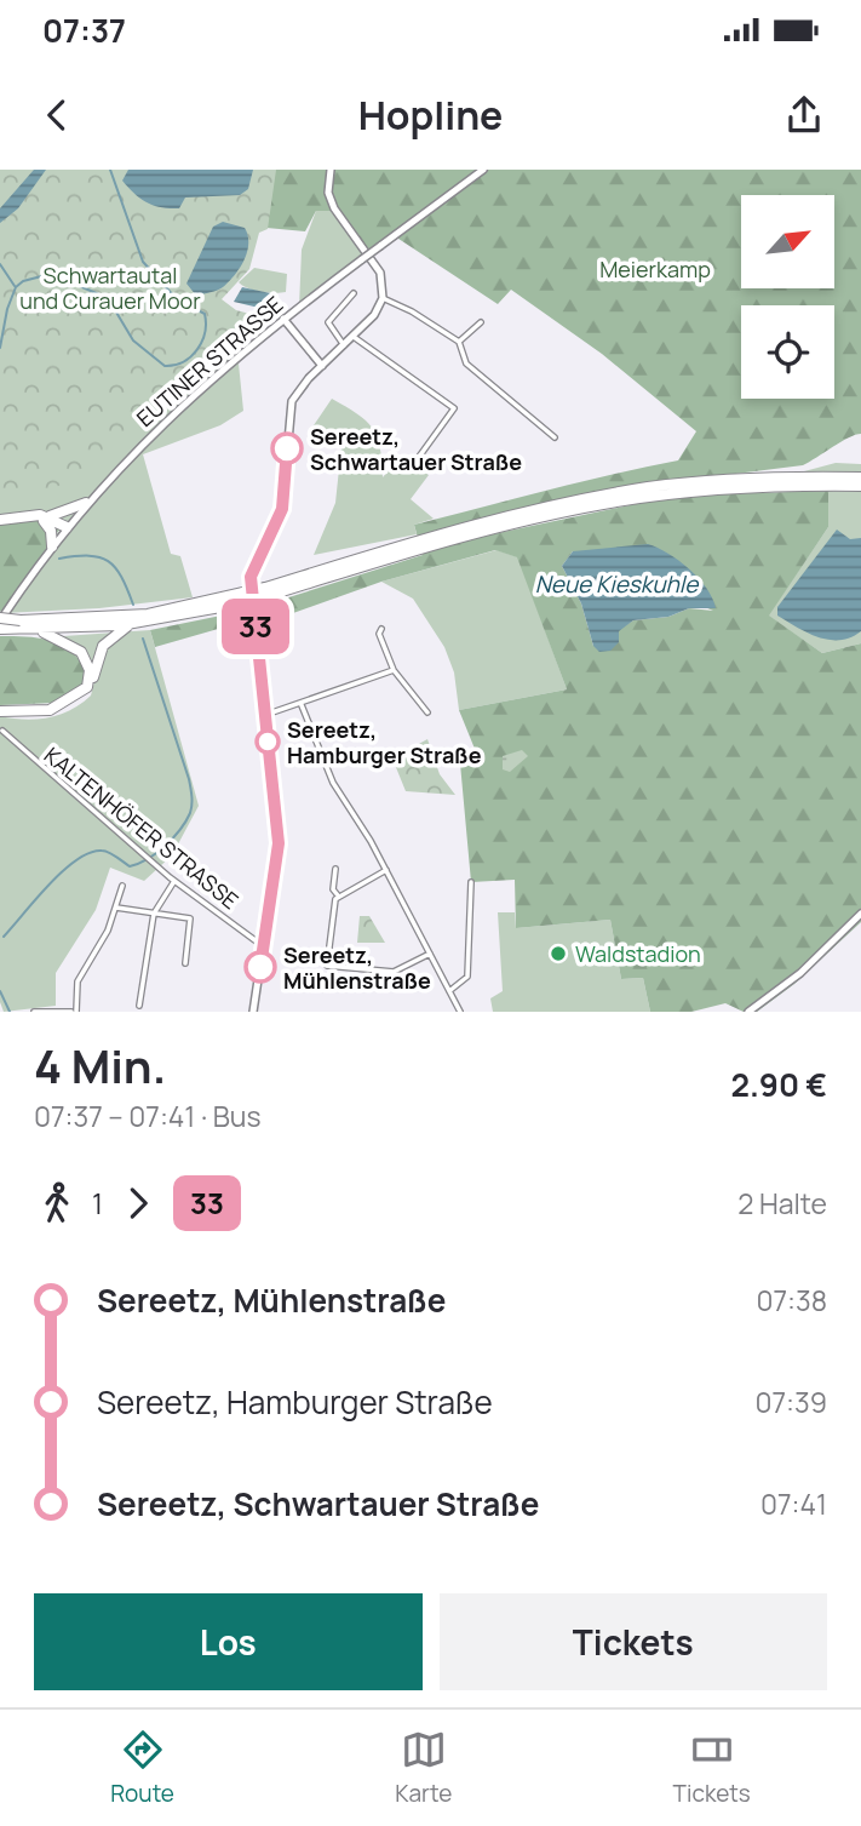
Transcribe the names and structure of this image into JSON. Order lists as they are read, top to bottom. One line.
{"streets":{"street":["EUTINER STRASSE","KALTENHÖFER STRASSE"]},"water":["Neue Kieskuhle"],"parks":["Meierkamp","Schwartautal und Curauer Moor"],"places":["Sereetz, Schwartauer Straße","Sereetz, Hamburger Straße","Waldstadion","Sereetz, Mühlenstraße"],"lines":["bus line 33"],"north":"top right","page":{"status":"07:37","header":"Hopline","on_map":"33","heading":["4 Min.","07:37 – 07:41 · Bus","2.90 €"],"legs":["1","33","2 Halte"],"list":[{"name":"Sereetz, Mühlenstraße","value":"07:38"},{"name":"Sereetz, Hamburger Straße","value":"07:39"},{"name":"Sereetz, Schwartauer Straße","value":"07:41"}],"buttons":["Los","Tickets"],"tabs":["Route","Karte","Tickets"]}}
